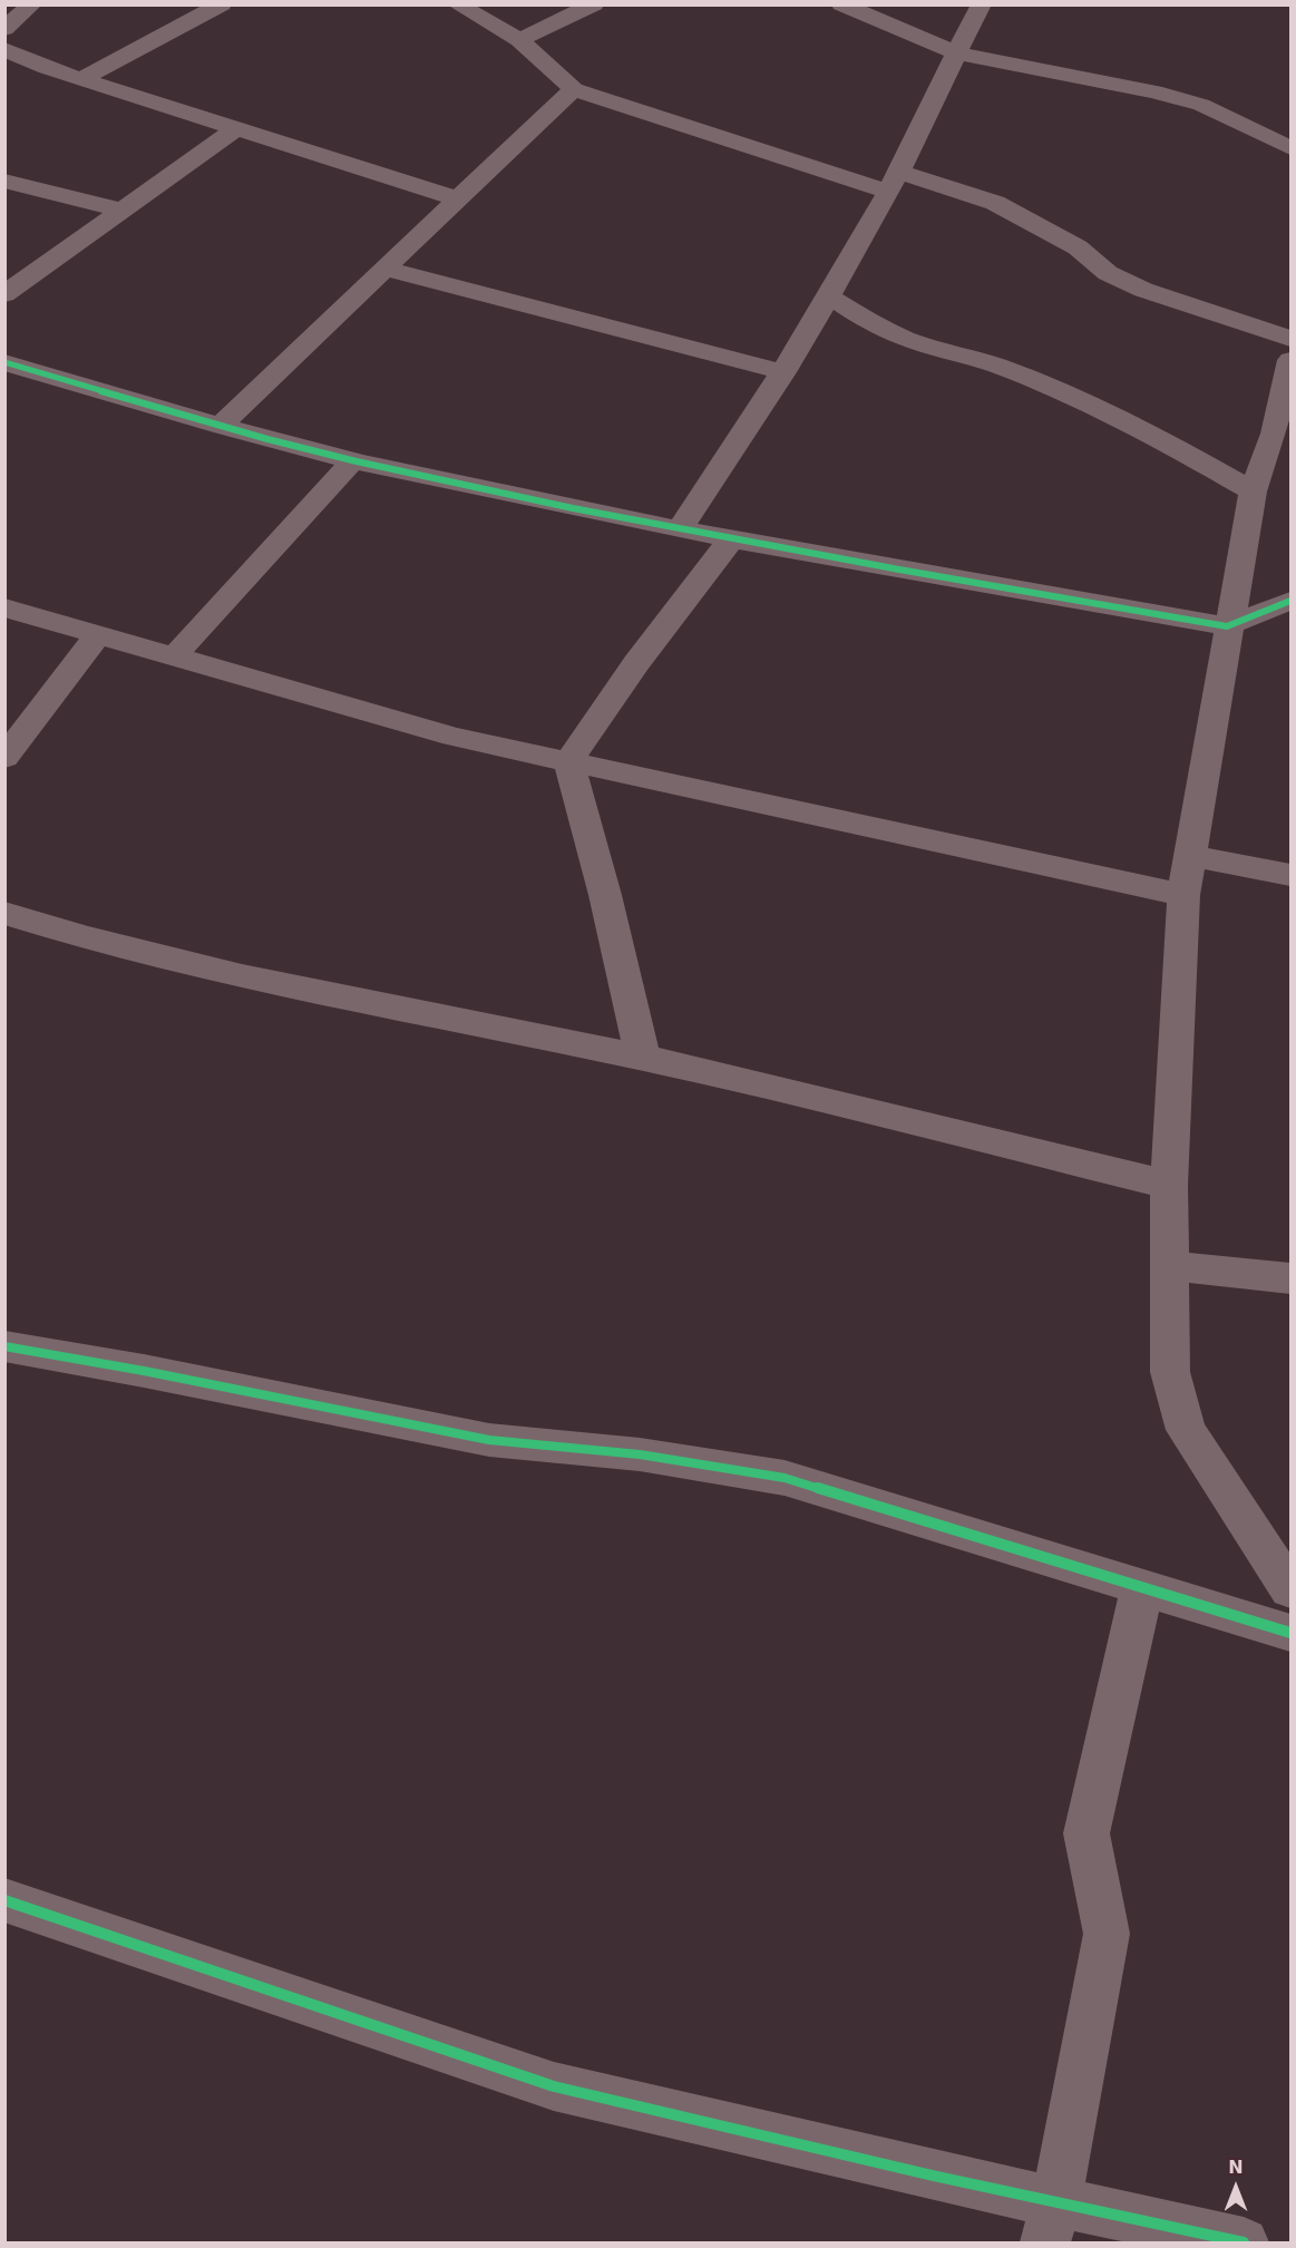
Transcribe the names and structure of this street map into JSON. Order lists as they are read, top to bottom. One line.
{"north":"top"}
